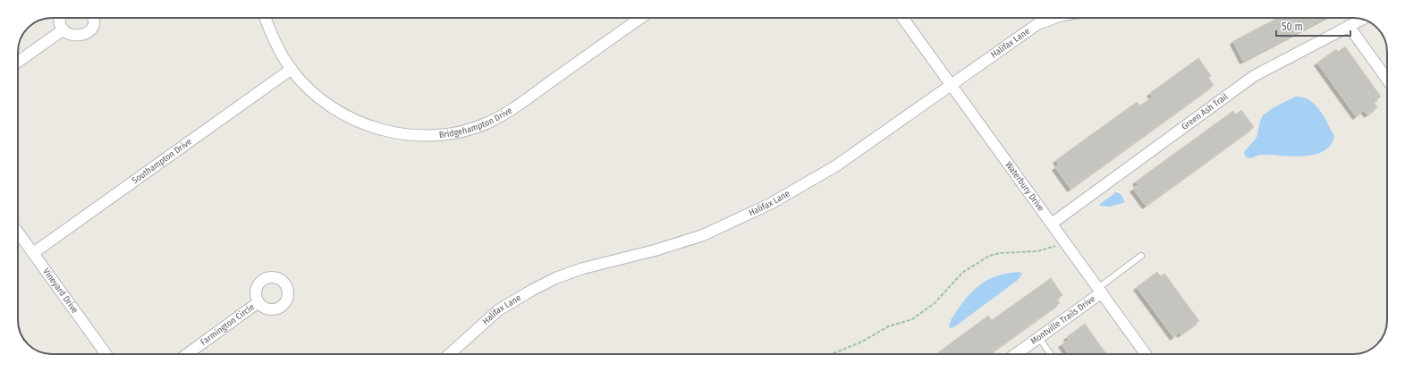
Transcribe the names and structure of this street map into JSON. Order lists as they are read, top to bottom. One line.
{"streets":{"street":["Halifax Lane","Green Ash Trail","Bridgehampton Drive","Southampton Drive","Waterbury Drive","Vineyard Drive","Montville Trails Drive","Farmington Circle"]},"crossings":[["Halifax Lane","Waterbury Drive"],["Green Ash Trail","Waterbury Drive"],["Bridgehampton Drive","Southampton Drive"],["Southampton Drive","Vineyard Drive"],["Waterbury Drive","Montville Trails Drive"]],"scale_bar":"50 m"}
